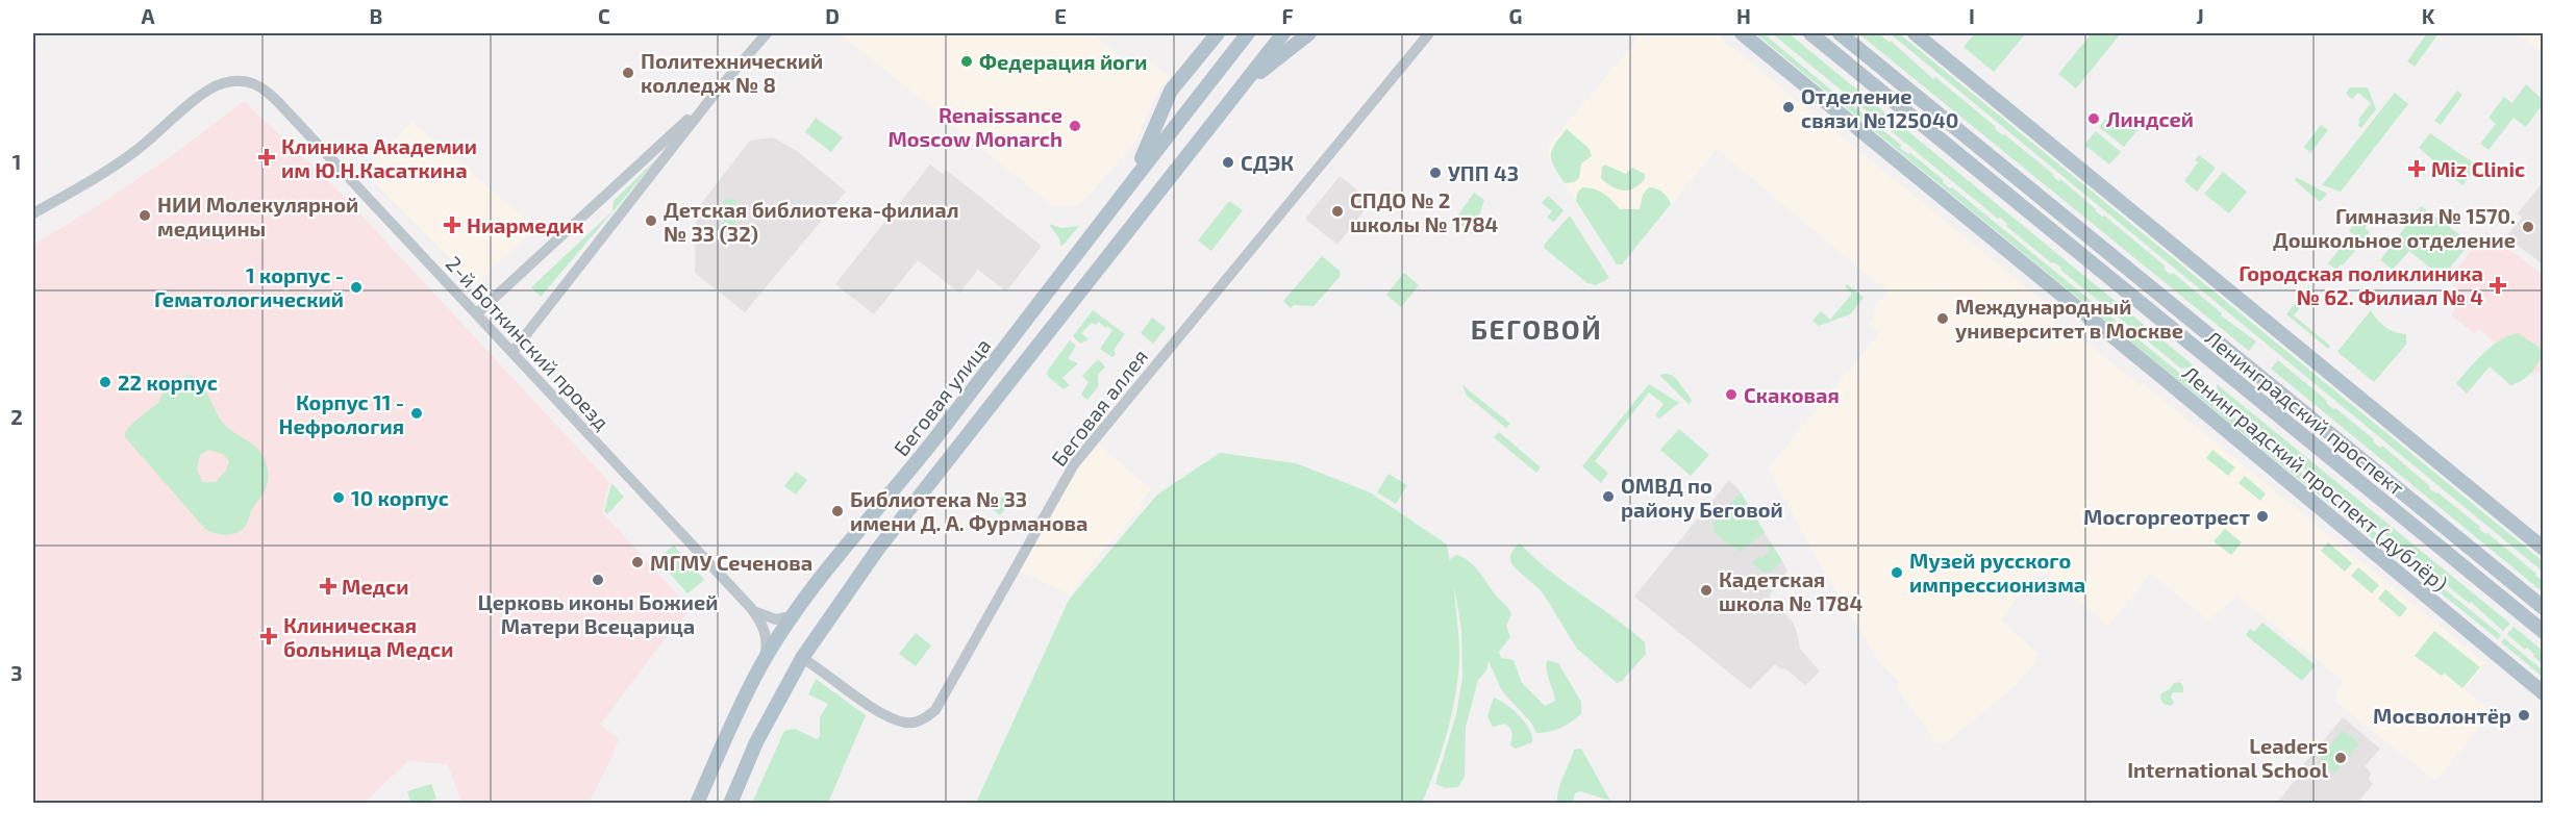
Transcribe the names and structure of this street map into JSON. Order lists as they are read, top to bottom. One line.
{"streets":{"main road":["Беговая улица","Ленинградский проспект","Ленинградский проспект (дублёр)"],"street":["2-й Боткинский проезд","Беговая аллея"]},"crossings":[["2-й Боткинский проезд","Беговая улица"]],"districts":["БЕГОВОЙ"],"places":{"other":["Федерация йоги","Политехнический колледж № 8","Отделение связи №125040","Линдсей","Renaissance Moscow Monarch","СДЭК","УПП 43","СПДО № 2 школы № 1784","НИИ Молекулярной медицины","Детская библиотека-филиал № 33 (32)","Гимназия № 1570. Дошкольное отделение","1 корпус - Гематологический","Международный университет в Москве","22 корпус","Скаковая","Корпус 11 - Нефрология","ОМВД по району Беговой","10 корпус","Библиотека № 33 имени Д. А. Фурманова","Мосгоргеотрест","МГМУ Сеченова","Музей русского импрессионизма","Церковь иконы Божией Матери Всецарица","Кадетская школа № 1784","Мосволонтёр","Leaders International School"],"health":["Клиника Академии им Ю.Н.Касаткина","Miz Clinic","Ниармедик","Городская поликлиника № 62. Филиал № 4","Медси","Клиническая больница Медси"]},"grid":{"columns":["A","B","C","D","E","F","G","H","I","J","K"],"rows":["1","2","3"]}}
